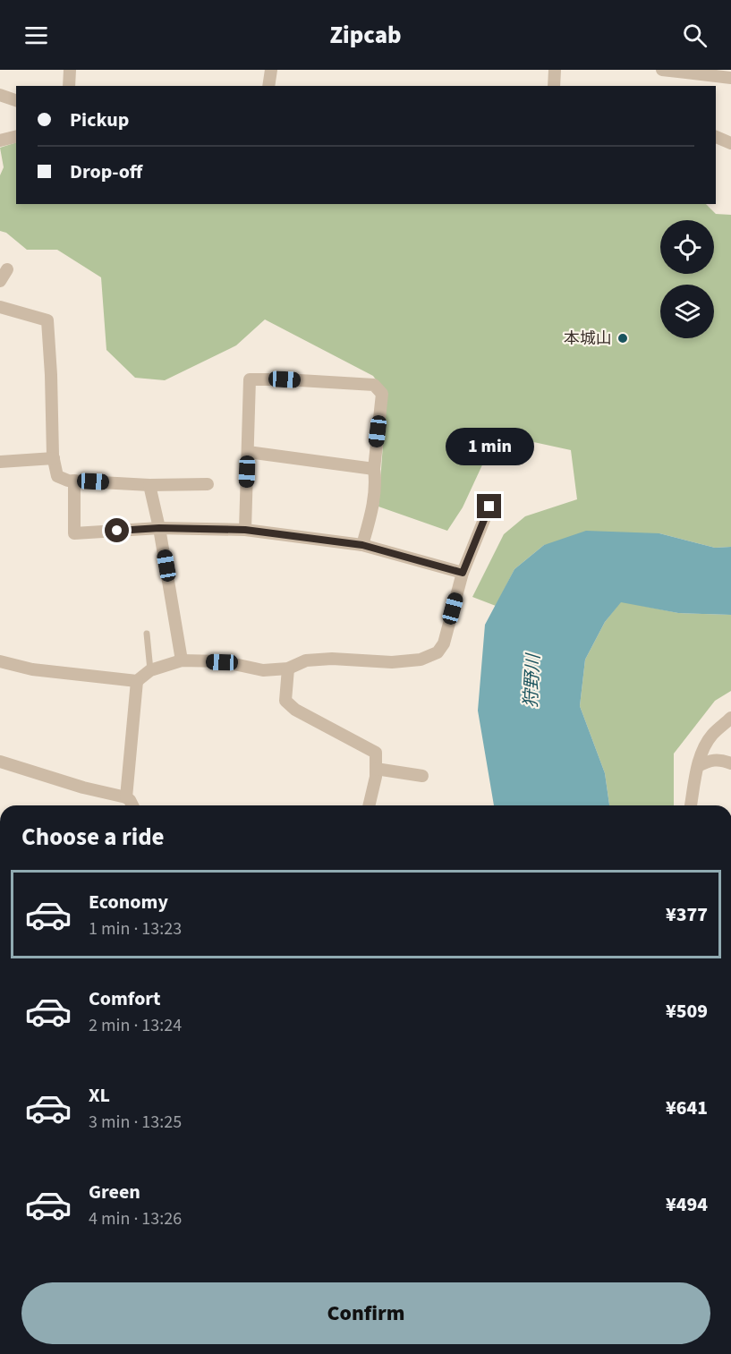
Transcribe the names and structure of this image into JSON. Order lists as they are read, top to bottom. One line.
{"water":["狩野川"],"places":["本城山"],"page":{"header":"Zipcab","banner":["Pickup","Drop-off"],"bubble":"1 min","heading":"Choose a ride","list":[{"name":"Economy","note":"1 min · 13:23","value":"¥377"},{"name":"Comfort","note":"2 min · 13:24","value":"¥509"},{"name":"XL","note":"3 min · 13:25","value":"¥641"},{"name":"Green","note":"4 min · 13:26","value":"¥494"}],"buttons":"Confirm"}}
